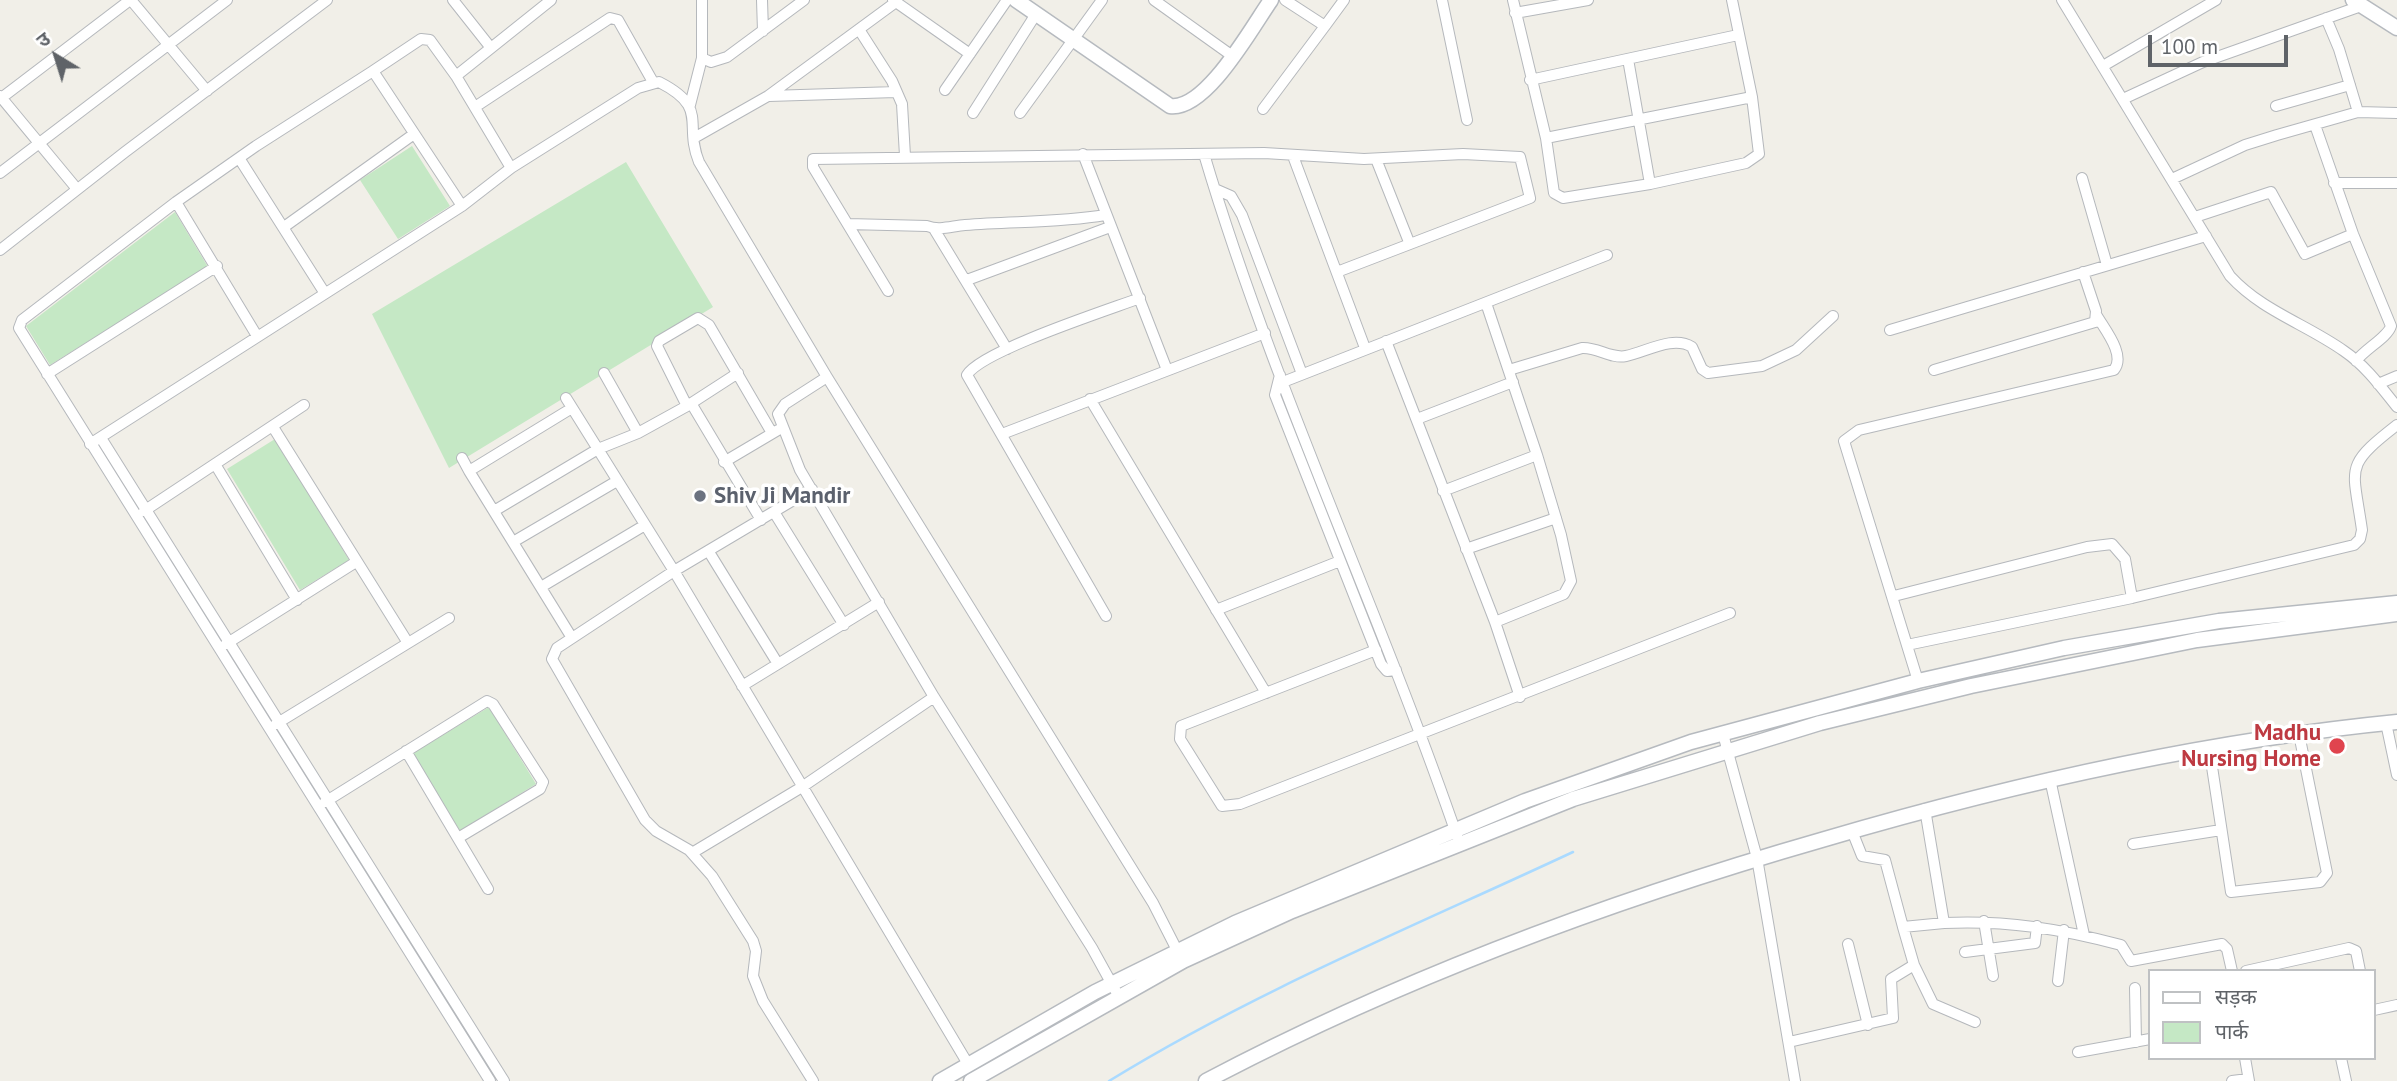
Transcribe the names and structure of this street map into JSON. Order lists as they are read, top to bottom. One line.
{"places":["Shiv Ji Mandir","Madhu Nursing Home"],"legend":["सड़क","पार्क"],"scale_bar":"100 m","north":"top left"}
